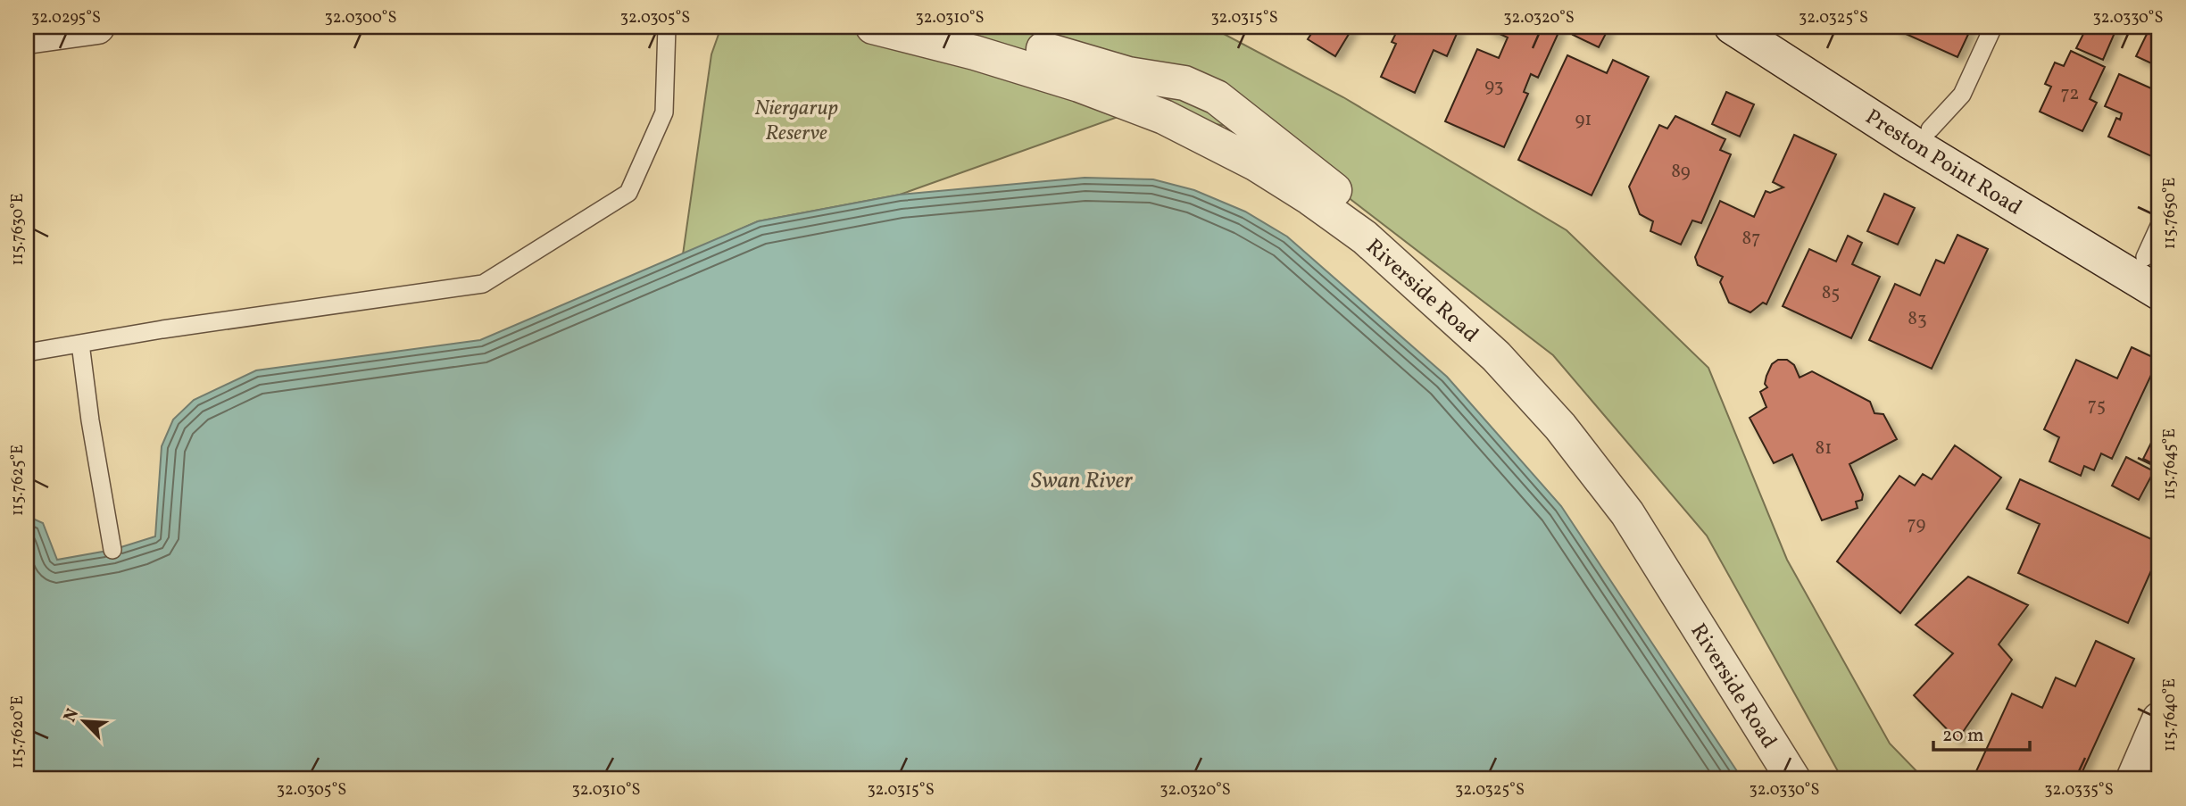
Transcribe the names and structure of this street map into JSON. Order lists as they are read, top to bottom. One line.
{"streets":{"street":["Preston Point Road","Riverside Road"]},"water":["Swan River"],"parks":["Niergarup Reserve"],"house_numbers":["93","72","91","89","87","85","83","75","81","79"],"scale_bar":"20 m","north":"top left","coordinates":["32.0295°S","32.0300°S","32.0305°S","32.0310°S","32.0315°S","32.0320°S","32.0325°S","32.0330°S","115.7650°E","115.7630°E","115.7645°E","115.7625°E","115.7640°E","115.7620°E","32.0335°S"]}
